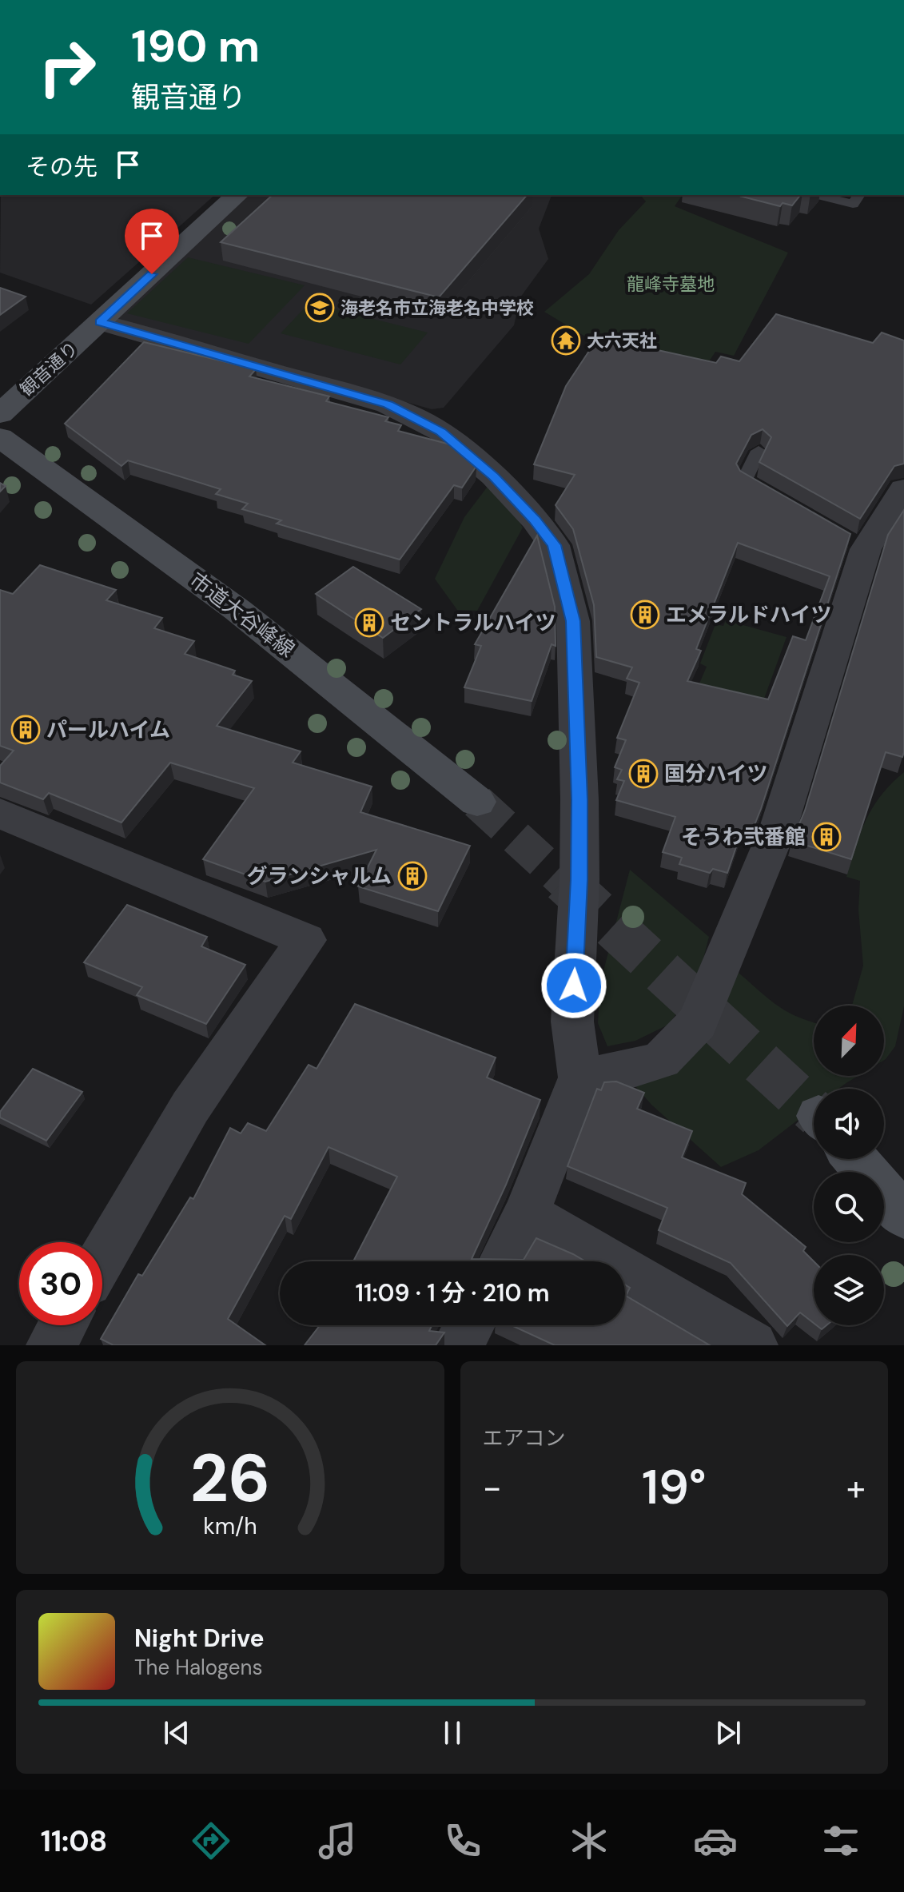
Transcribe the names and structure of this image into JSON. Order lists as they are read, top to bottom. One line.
{"streets":{"street":["観音通り","市道大谷峰線"]},"parks":["龍峰寺墓地"],"places":{"school or university":["海老名市立海老名中学校"],"temple":["大六天社"],"building":["エメラルドハイツ","セントラルハイツ","パールハイム","国分ハイツ","そうわ弐番館","グランシャルム"]},"north":"top right","page":{"turn":["190 m","観音通り"],"then":"その先","limit":"30","trip":"11:09 · 1 分 · 210 m","tile":"エアコン","heat":["−","19°","+"],"song":["Night Drive","The Halogens"],"tabs":"11:08","gauge":["26","km/h"]}}
